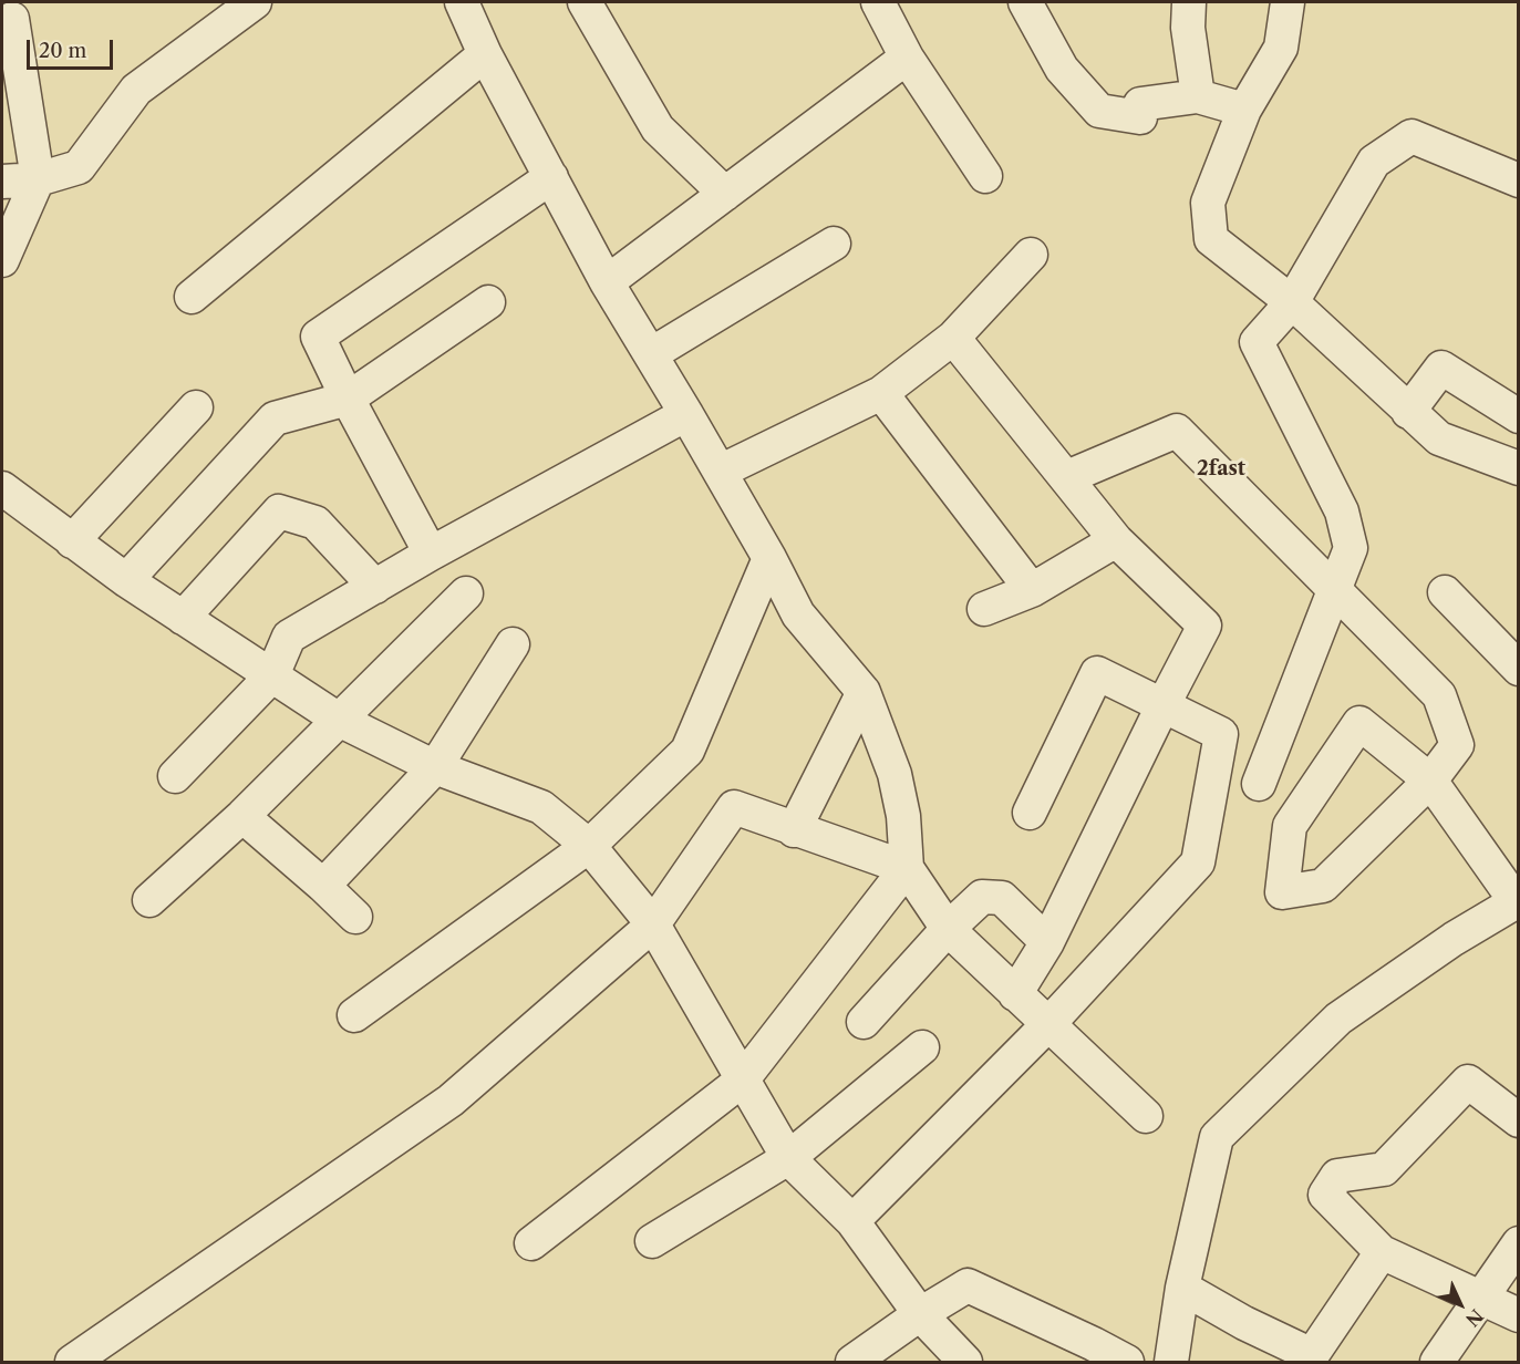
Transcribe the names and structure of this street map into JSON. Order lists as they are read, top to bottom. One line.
{"districts":["2fast"],"scale_bar":"20 m","north":"bottom right"}
